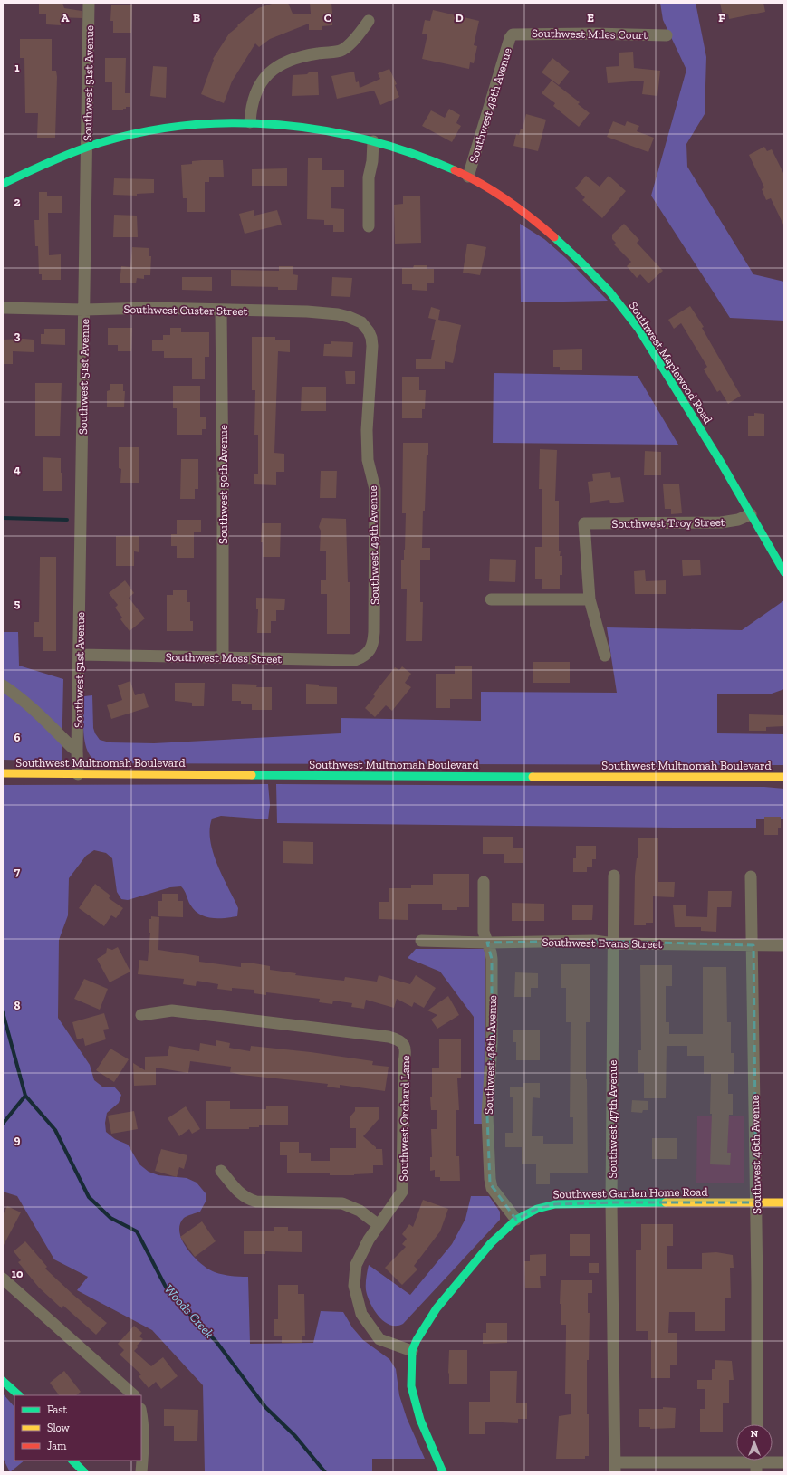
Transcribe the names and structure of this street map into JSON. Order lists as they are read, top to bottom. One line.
{"streets":{"street":["Southwest Miles Court","Southwest 51st Avenue","Southwest 48th Avenue","Southwest Custer Street","Southwest Maplewood Road","Southwest 50th Avenue","Southwest Troy Street","Southwest 49th Avenue","Southwest Moss Street","Southwest Multnomah Boulevard","Southwest Evans Street","Southwest Orchard Lane","Southwest 47th Avenue","Southwest 46th Avenue","Southwest Garden Home Road"]},"crossings":[["Southwest Miles Court","Southwest 48th Avenue"],["Southwest 51st Avenue","Southwest Custer Street"],["Southwest 51st Avenue","Southwest Maplewood Road"],["Southwest 51st Avenue","Southwest Moss Street"],["Southwest 51st Avenue","Southwest Multnomah Boulevard"],["Southwest 48th Avenue","Southwest Maplewood Road"],["Southwest 48th Avenue","Southwest Evans Street"],["Southwest 48th Avenue","Southwest Garden Home Road"],["Southwest Custer Street","Southwest 50th Avenue"],["Southwest Custer Street","Southwest 49th Avenue"],["Southwest Maplewood Road","Southwest Troy Street"],["Southwest 50th Avenue","Southwest Moss Street"],["Southwest 49th Avenue","Southwest Moss Street"],["Southwest Evans Street","Southwest 47th Avenue"],["Southwest Evans Street","Southwest 46th Avenue"],["Southwest Orchard Lane","Southwest Garden Home Road"],["Southwest 47th Avenue","Southwest Garden Home Road"],["Southwest 46th Avenue","Southwest Garden Home Road"]],"water":["Woods Creek"],"legend":["Fast","Slow","Jam"],"north":"top","grid":{"columns":["A","B","C","D","E","F"],"rows":["1","2","3","4","5","6","7","8","9","10"]}}
